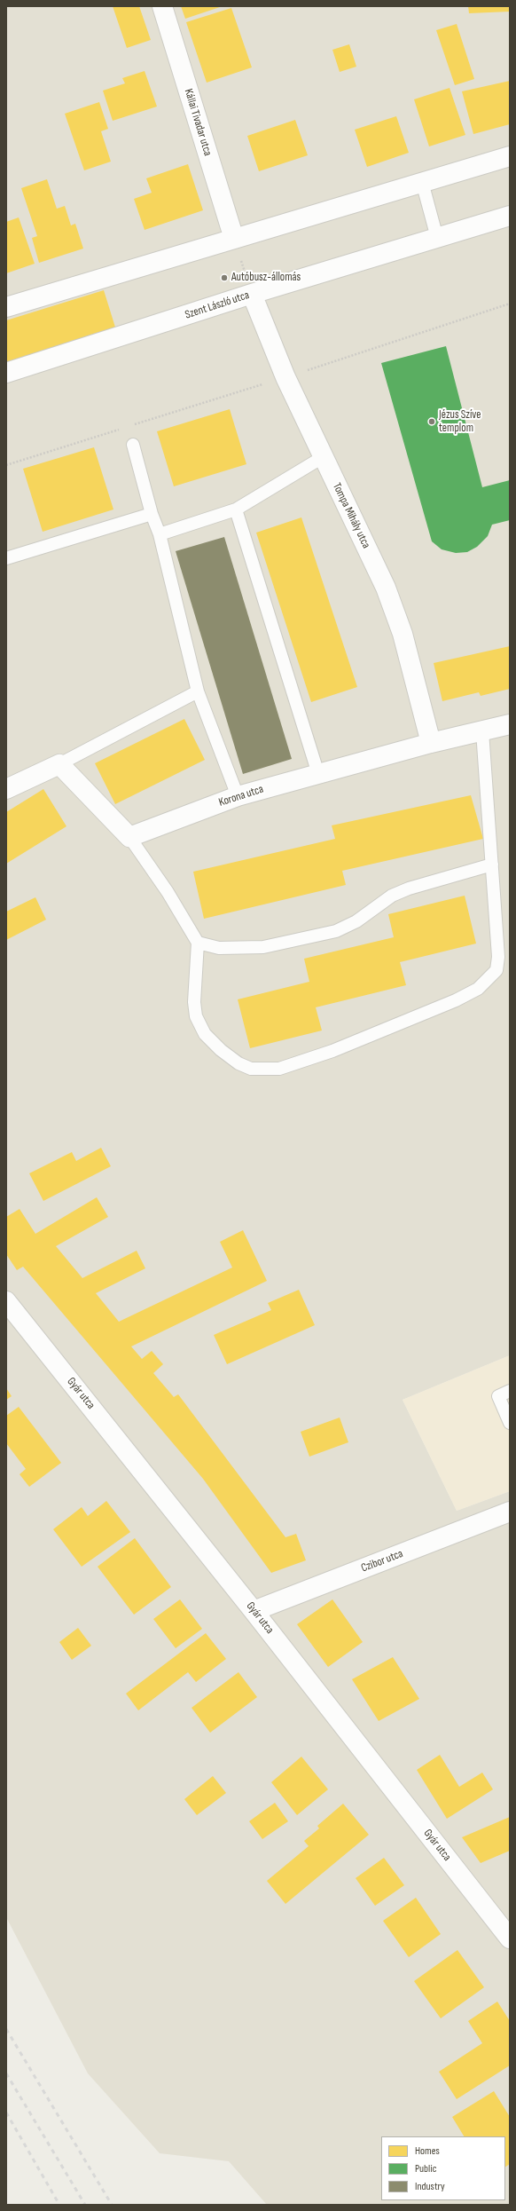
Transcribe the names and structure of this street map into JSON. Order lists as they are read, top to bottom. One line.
{"streets":{"street":["Kállai Tivadar utca","Szent László utca","Tompa Mihály utca","Korona utca","Gyár utca","Czibor utca"]},"crossings":[["Szent László utca","Tompa Mihály utca"],["Tompa Mihály utca","Korona utca"],["Gyár utca","Czibor utca"]],"places":["Autóbusz-állomás","Jézus Szíve templom"],"legend":["Homes","Public","Industry"]}
